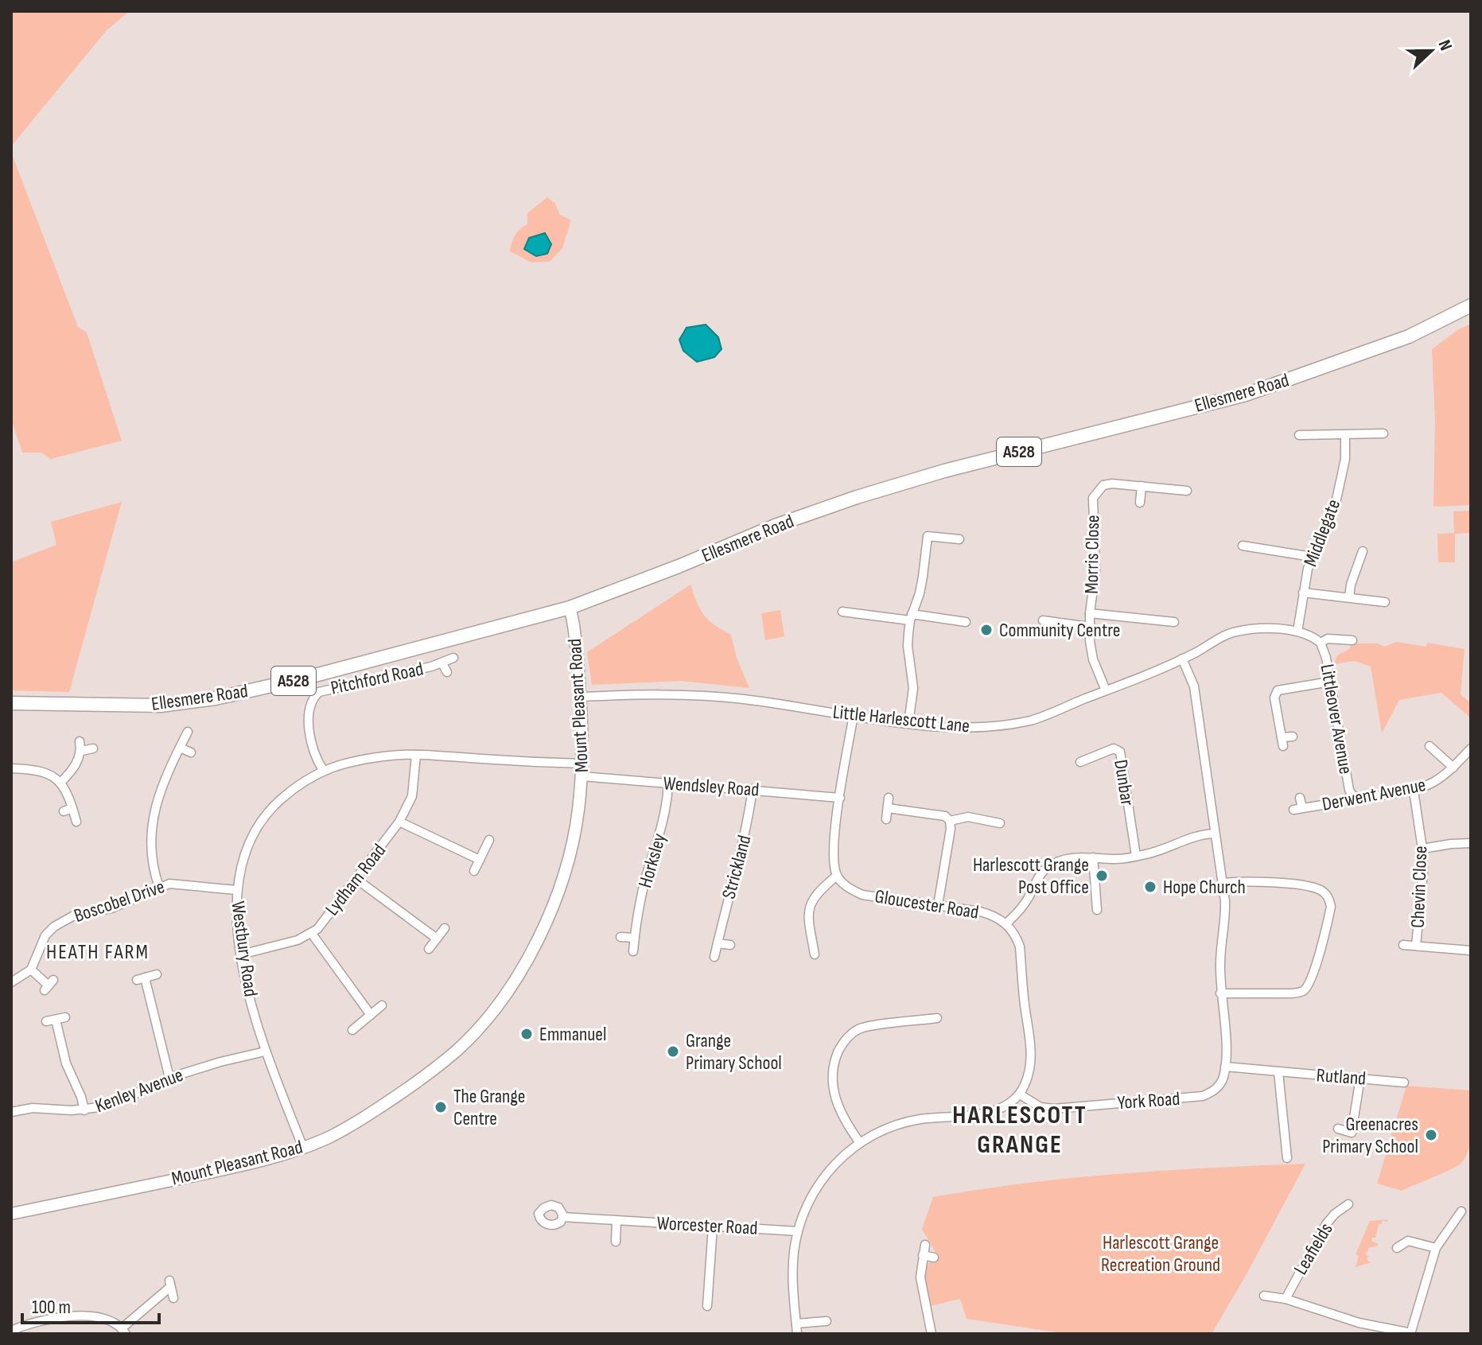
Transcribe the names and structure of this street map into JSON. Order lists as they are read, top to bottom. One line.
{"streets":{"main road":["Ellesmere Road","A528"],"street":["Middlegate","Morris Close","Pitchford Road","Mount Pleasant Road","Little Harlescott Lane","Littleover Avenue","Dunbar","Wendsley Road","Derwent Avenue","Horksley","Strickland","Lydham Road","Chevin Close","Boscobel Drive","Gloucester Road","Westbury Road","Rutland","Kenley Avenue","York Road","Worcester Road","Leafields"]},"crossings":[["Ellesmere Road","Mount Pleasant Road"],["Middlegate","Little Harlescott Lane"],["Morris Close","Little Harlescott Lane"],["Pitchford Road","Westbury Road"],["Mount Pleasant Road","Little Harlescott Lane"],["Mount Pleasant Road","Wendsley Road"],["Mount Pleasant Road","Westbury Road"],["Little Harlescott Lane","Littleover Avenue"],["Littleover Avenue","Derwent Avenue"],["Wendsley Road","Horksley"],["Wendsley Road","Strickland"],["Derwent Avenue","Chevin Close"],["Lydham Road","Westbury Road"],["Boscobel Drive","Westbury Road"],["Westbury Road","Kenley Avenue"],["Rutland","York Road"]],"districts":["HEATH FARM","HARLESCOTT GRANGE"],"parks":["Harlescott Grange Recreation Ground"],"places":["Community Centre","Harlescott Grange Post Office","Hope Church","Emmanuel","Grange Primary School","The Grange Centre","Greenacres Primary School"],"scale_bar":"100 m","north":"right"}
